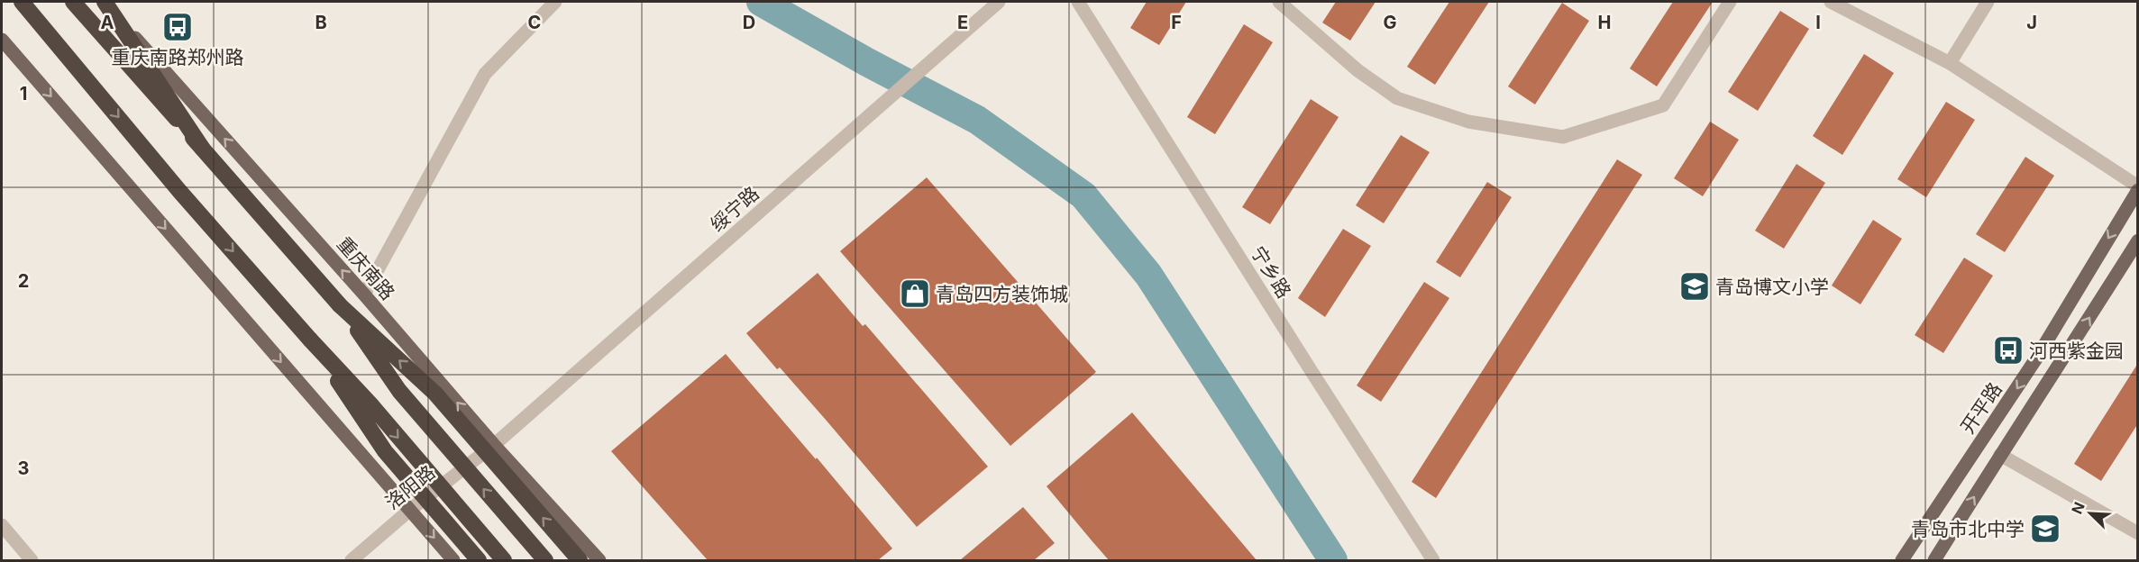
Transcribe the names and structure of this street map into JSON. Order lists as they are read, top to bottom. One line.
{"streets":{"main road":["重庆南路","开平路"],"street":["绥宁路","宁乡路","洛阳路"]},"crossings":[["绥宁路","重庆南路"],["绥宁路","洛阳路"],["重庆南路","洛阳路"]],"places":{"bus stop":["重庆南路郑州路","河西紫金园"],"school or university":["青岛博文小学","青岛市北中学"],"shop":["青岛四方装饰城"]},"north":"top left","grid":{"columns":["A","B","C","D","E","F","G","H","I","J"],"rows":["1","2","3"]}}
